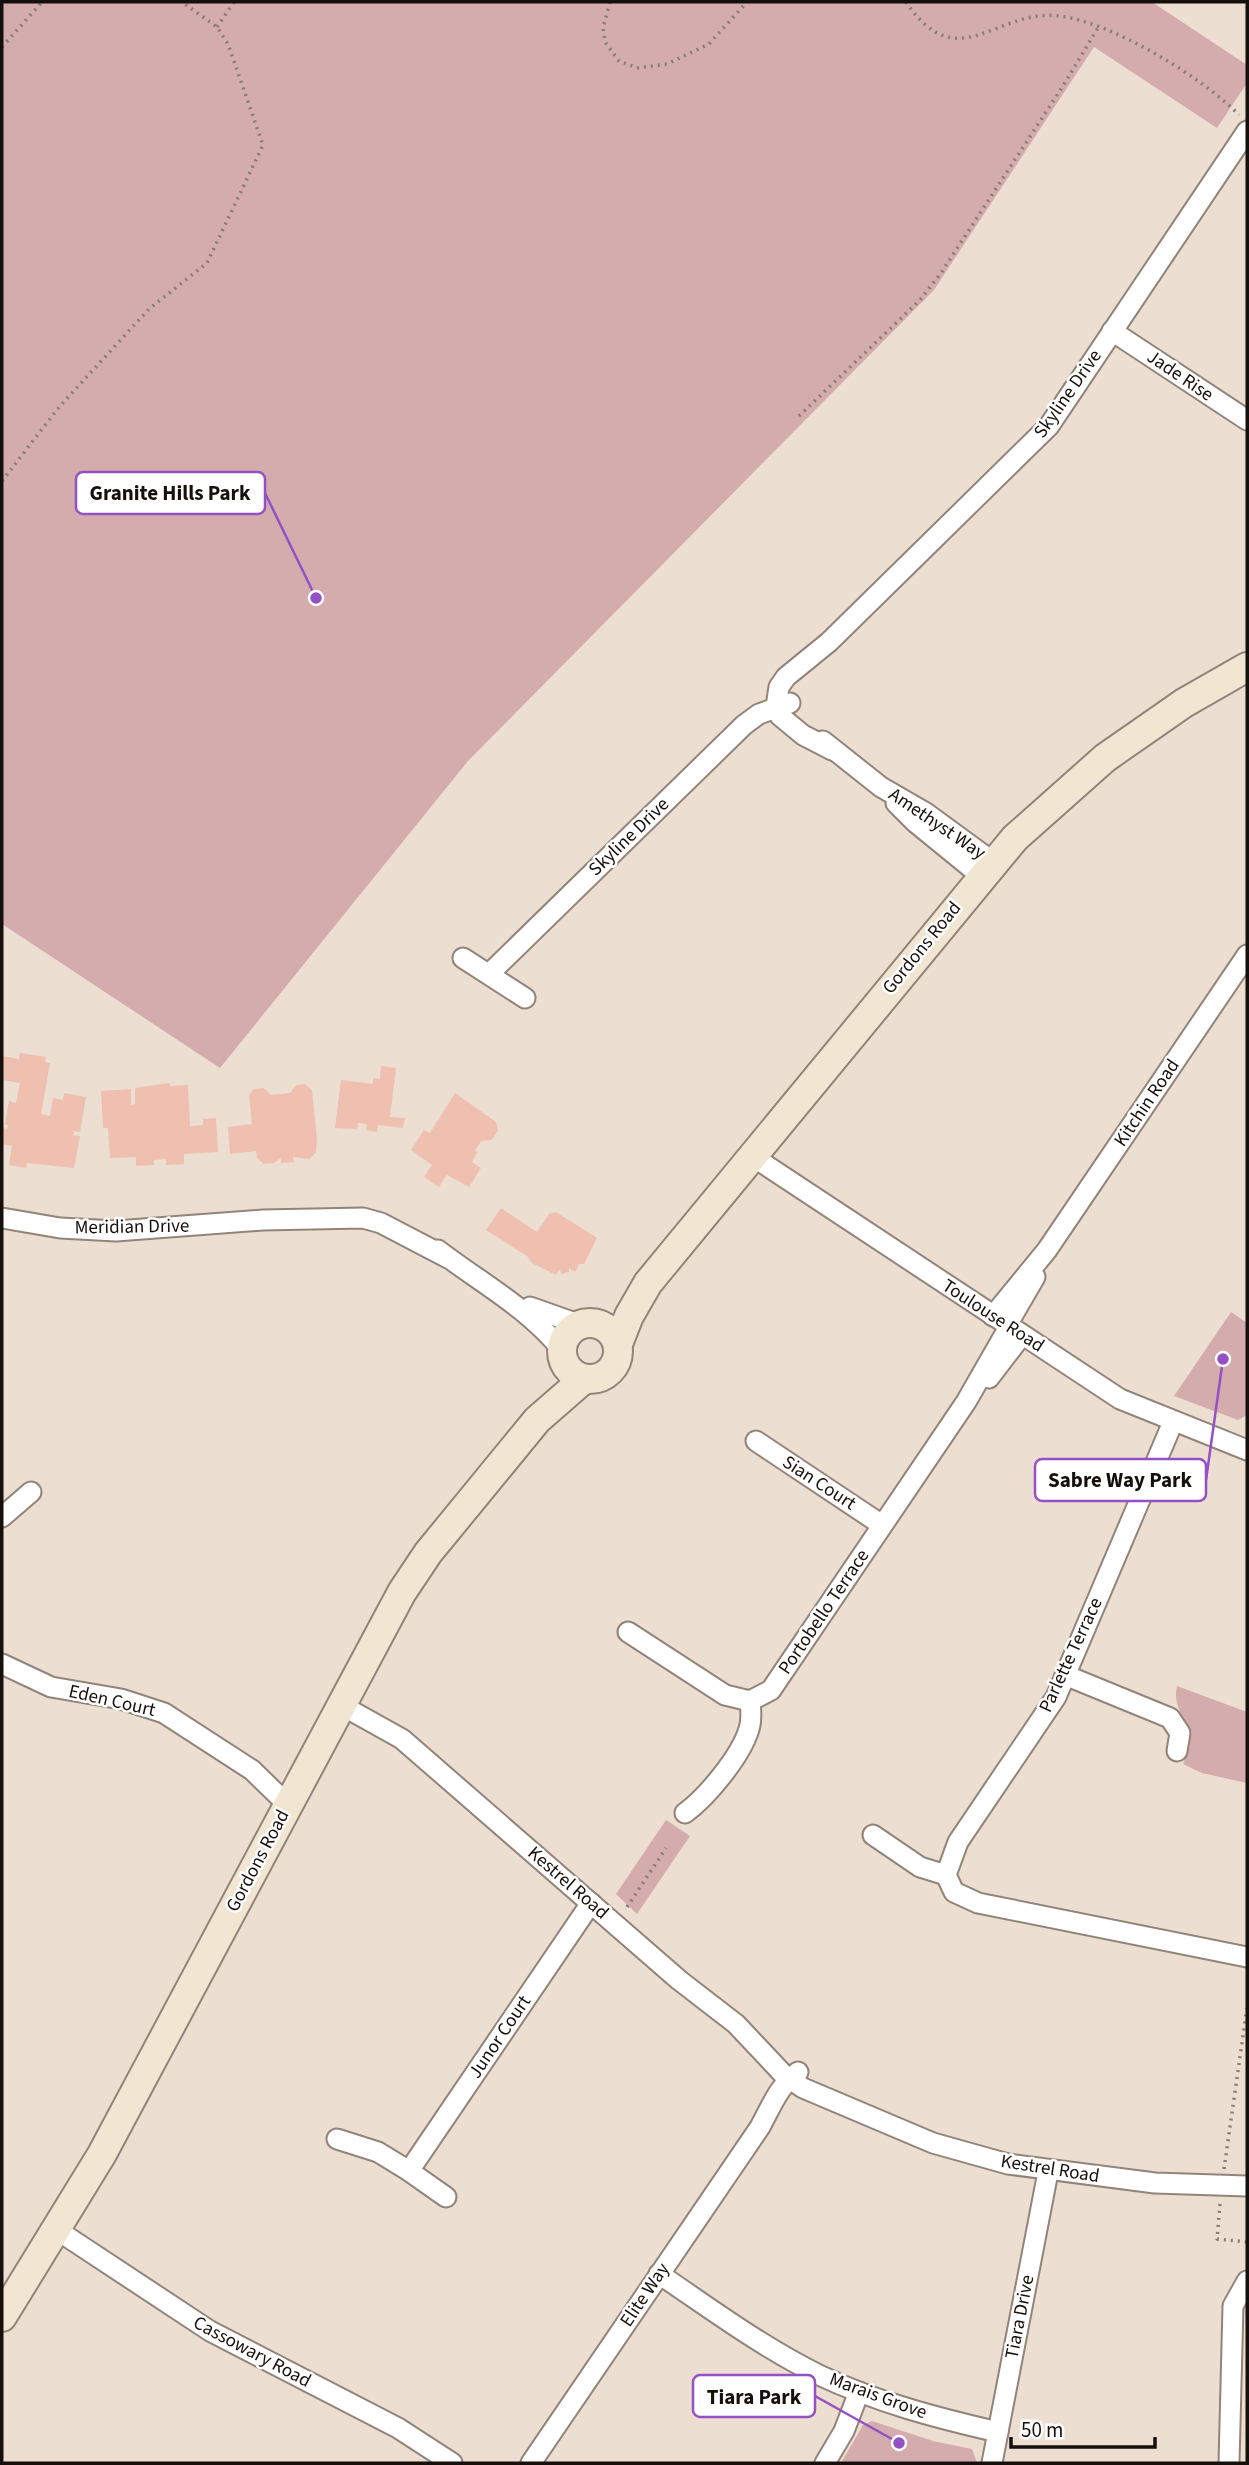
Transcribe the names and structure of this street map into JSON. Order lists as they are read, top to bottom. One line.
{"streets":{"street":["Jade Rise","Skyline Drive","Amethyst Way","Gordons Road","Kitchin Road","Meridian Drive","Toulouse Road","Sian Court","Portobello Terrace","Parlette Terrace","Eden Court","Kestrel Road","Junor Court","Elite Way","Tiara Drive","Cassowary Road","Marais Grove"]},"crossings":[["Jade Rise","Skyline Drive"],["Skyline Drive","Amethyst Way"],["Amethyst Way","Gordons Road"],["Gordons Road","Meridian Drive"],["Gordons Road","Toulouse Road"],["Gordons Road","Eden Court"],["Gordons Road","Kestrel Road"],["Gordons Road","Cassowary Road"],["Kitchin Road","Toulouse Road"],["Kitchin Road","Portobello Terrace"],["Toulouse Road","Portobello Terrace"],["Toulouse Road","Parlette Terrace"],["Sian Court","Portobello Terrace"],["Kestrel Road","Junor Court"],["Kestrel Road","Elite Way"],["Kestrel Road","Tiara Drive"],["Elite Way","Marais Grove"],["Tiara Drive","Marais Grove"]],"places":["Granite Hills Park","Sabre Way Park","Tiara Park"],"scale_bar":"50 m"}
